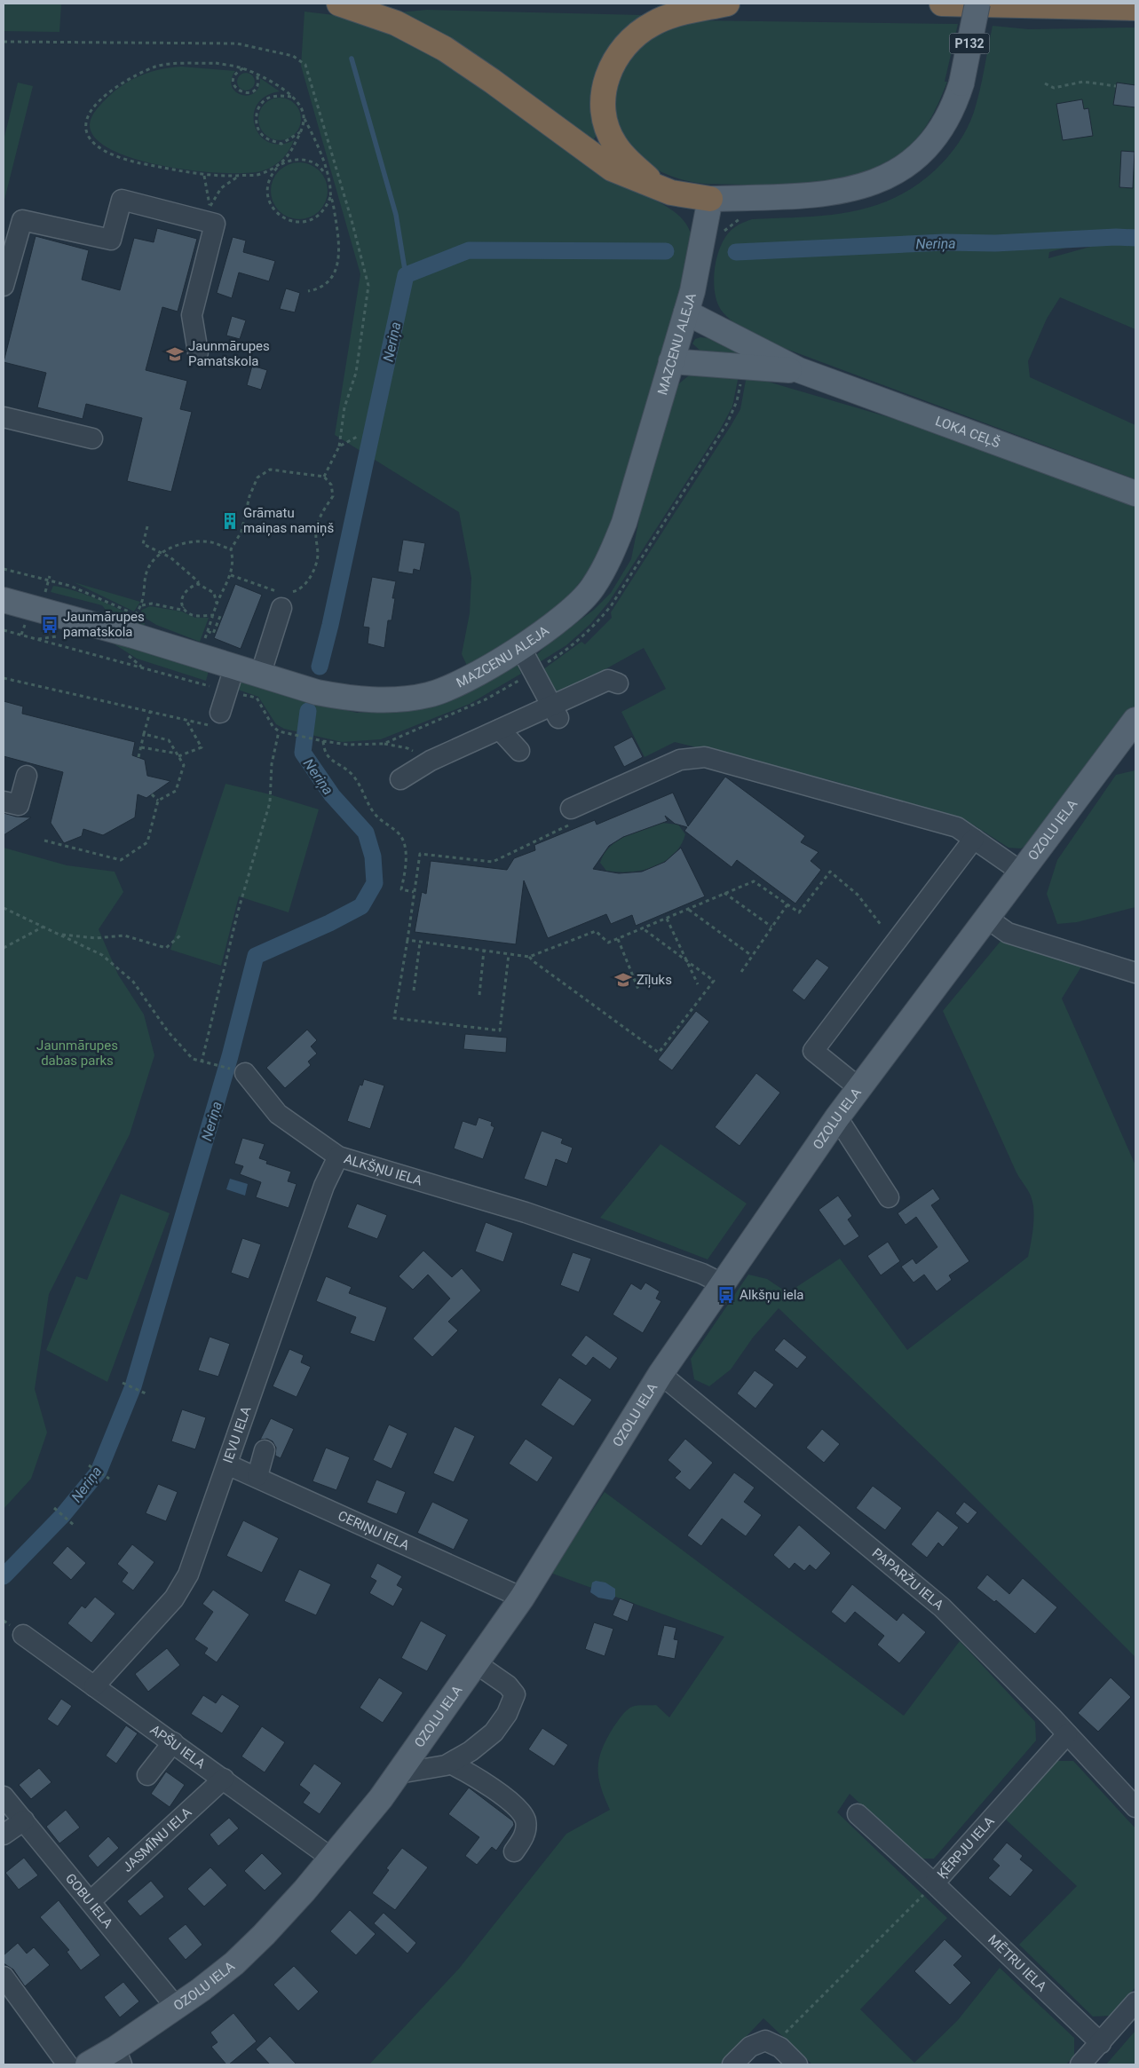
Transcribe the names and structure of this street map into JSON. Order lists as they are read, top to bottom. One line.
{"streets":{"main road":["P132","MAZCENU ALEJA","LOKA CEĻŠ","OZOLU IELA"],"street":["ALKŠŅU IELA","IEVU IELA","CERIŅU IELA","PAPARŽU IELA","APŠU IELA","JASMĪNU IELA","ĶĒRPJU IELA","GOBU IELA","MĒTRU IELA"]},"crossings":[["P132","MAZCENU ALEJA"],["MAZCENU ALEJA","LOKA CEĻŠ"],["OZOLU IELA","ALKŠŅU IELA"],["OZOLU IELA","CERIŅU IELA"],["OZOLU IELA","PAPARŽU IELA"],["OZOLU IELA","APŠU IELA"],["OZOLU IELA","GOBU IELA"],["ALKŠŅU IELA","IEVU IELA"],["IEVU IELA","CERIŅU IELA"],["IEVU IELA","APŠU IELA"],["PAPARŽU IELA","ĶĒRPJU IELA"],["APŠU IELA","JASMĪNU IELA"],["JASMĪNU IELA","GOBU IELA"],["ĶĒRPJU IELA","MĒTRU IELA"]],"water":["Neriņa"],"parks":["Jaunmārupes dabas parks"],"places":{"school or university":["Jaunmārupes Pamatskola","Zīļuks"],"building":["Grāmatu maiņas namiņš"],"bus stop":["Jaunmārupes pamatskola","Alkšņu iela"]}}
